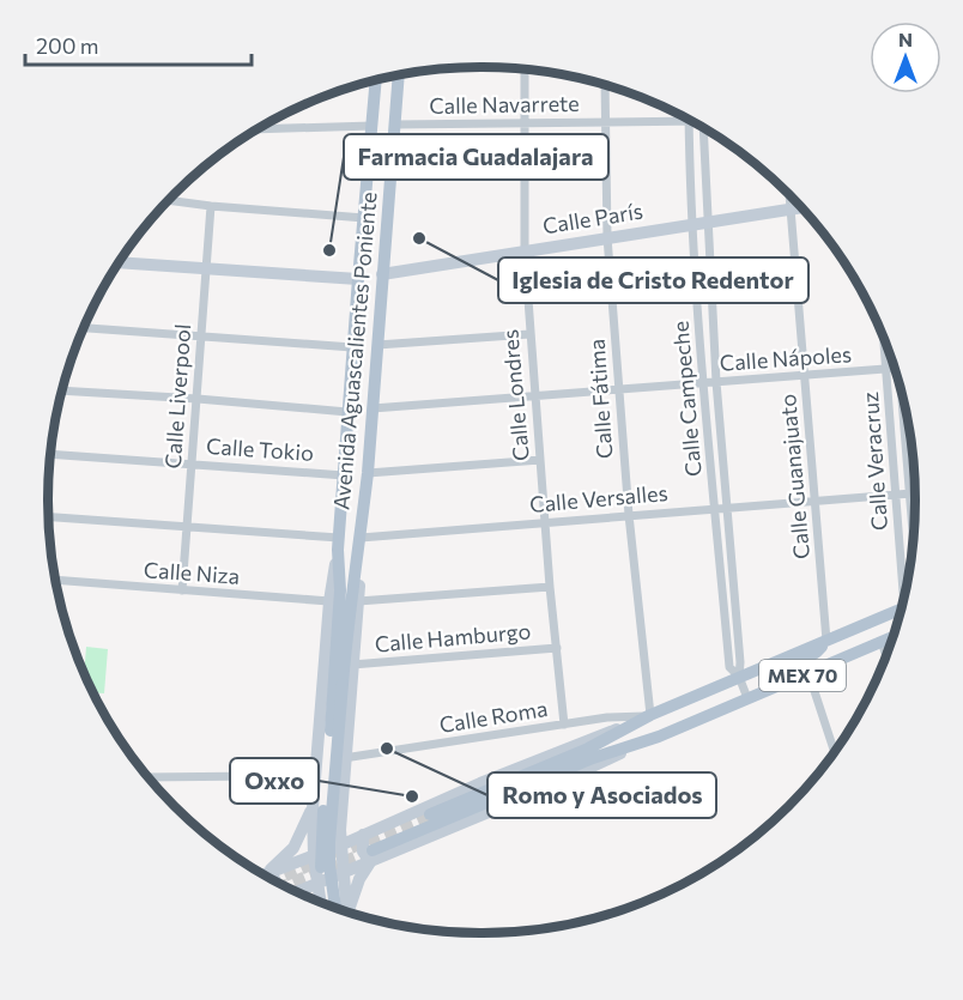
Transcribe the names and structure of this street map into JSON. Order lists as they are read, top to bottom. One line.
{"streets":{"main road":["Avenida Aguascalientes Poniente","MEX 70"],"street":["Calle Navarrete","Calle París","Calle Nápoles","Calle Londres","Calle Liverpool","Calle Fátima","Calle Campeche","Calle Tokio","Calle Veracruz","Calle Guanajuato","Calle Versalles","Calle Niza","Calle Hamburgo","Calle Roma"]},"crossings":[["Calle Navarrete","Avenida Aguascalientes Poniente"],["Calle Navarrete","Calle Londres"],["Calle Navarrete","Calle Fátima"],["Calle París","Avenida Aguascalientes Poniente"],["Calle París","Calle Londres"],["Calle París","Calle Fátima"],["Calle París","Calle Campeche"],["Calle París","Calle Guanajuato"],["Avenida Aguascalientes Poniente","Calle Nápoles"],["Avenida Aguascalientes Poniente","Calle Tokio"],["Avenida Aguascalientes Poniente","Calle Versalles"],["Avenida Aguascalientes Poniente","Calle Niza"],["Avenida Aguascalientes Poniente","Calle Hamburgo"],["Avenida Aguascalientes Poniente","MEX 70"],["Avenida Aguascalientes Poniente","Calle Roma"],["Calle Nápoles","Calle Londres"],["Calle Nápoles","Calle Fátima"],["Calle Nápoles","Calle Campeche"],["Calle Nápoles","Calle Veracruz"],["Calle Nápoles","Calle Guanajuato"],["Calle Londres","Calle Versalles"],["Calle Londres","Calle Hamburgo"],["Calle Londres","Calle Roma"],["Calle Liverpool","Calle Tokio"],["Calle Liverpool","Calle Niza"],["Calle Fátima","Calle Versalles"],["Calle Fátima","MEX 70"],["Calle Fátima","Calle Roma"],["Calle Campeche","Calle Versalles"],["Calle Campeche","MEX 70"],["Calle Veracruz","Calle Versalles"],["Calle Guanajuato","Calle Versalles"],["Calle Guanajuato","MEX 70"],["MEX 70","Calle Roma"]],"places":["Iglesia de Cristo Redentor","Farmacia Guadalajara","Romo y Asociados","Oxxo"],"scale_bar":"200 m","north":"top"}
